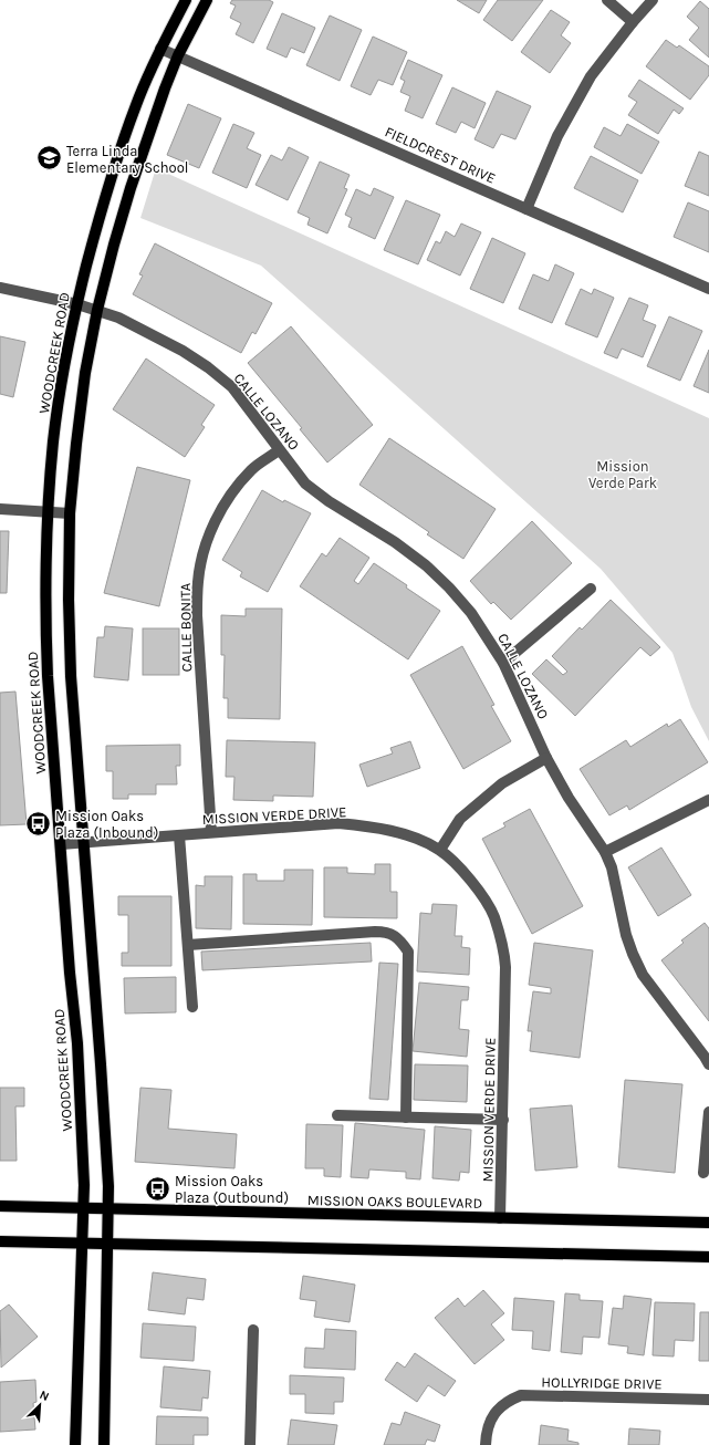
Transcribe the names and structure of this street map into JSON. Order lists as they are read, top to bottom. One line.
{"streets":{"main road":["WOODCREEK ROAD","MISSION OAKS BOULEVARD"],"street":["FIELDCREST DRIVE","CALLE LOZANO","CALLE BONITA","MISSION VERDE DRIVE","HOLLYRIDGE DRIVE"]},"crossings":[["FIELDCREST DRIVE","WOODCREEK ROAD"],["WOODCREEK ROAD","CALLE LOZANO"],["WOODCREEK ROAD","MISSION VERDE DRIVE"],["WOODCREEK ROAD","MISSION OAKS BOULEVARD"],["CALLE LOZANO","CALLE BONITA"],["CALLE BONITA","MISSION VERDE DRIVE"],["MISSION VERDE DRIVE","MISSION OAKS BOULEVARD"]],"parks":["Mission Verde Park"],"places":{"school or university":["Terra Linda Elementary School"],"bus stop":["Mission Oaks Plaza (Inbound)","Mission Oaks Plaza (Outbound)"]},"north":"top right"}
